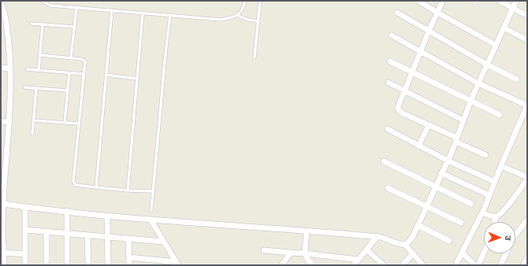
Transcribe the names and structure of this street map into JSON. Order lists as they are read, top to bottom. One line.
{"north":"right"}
